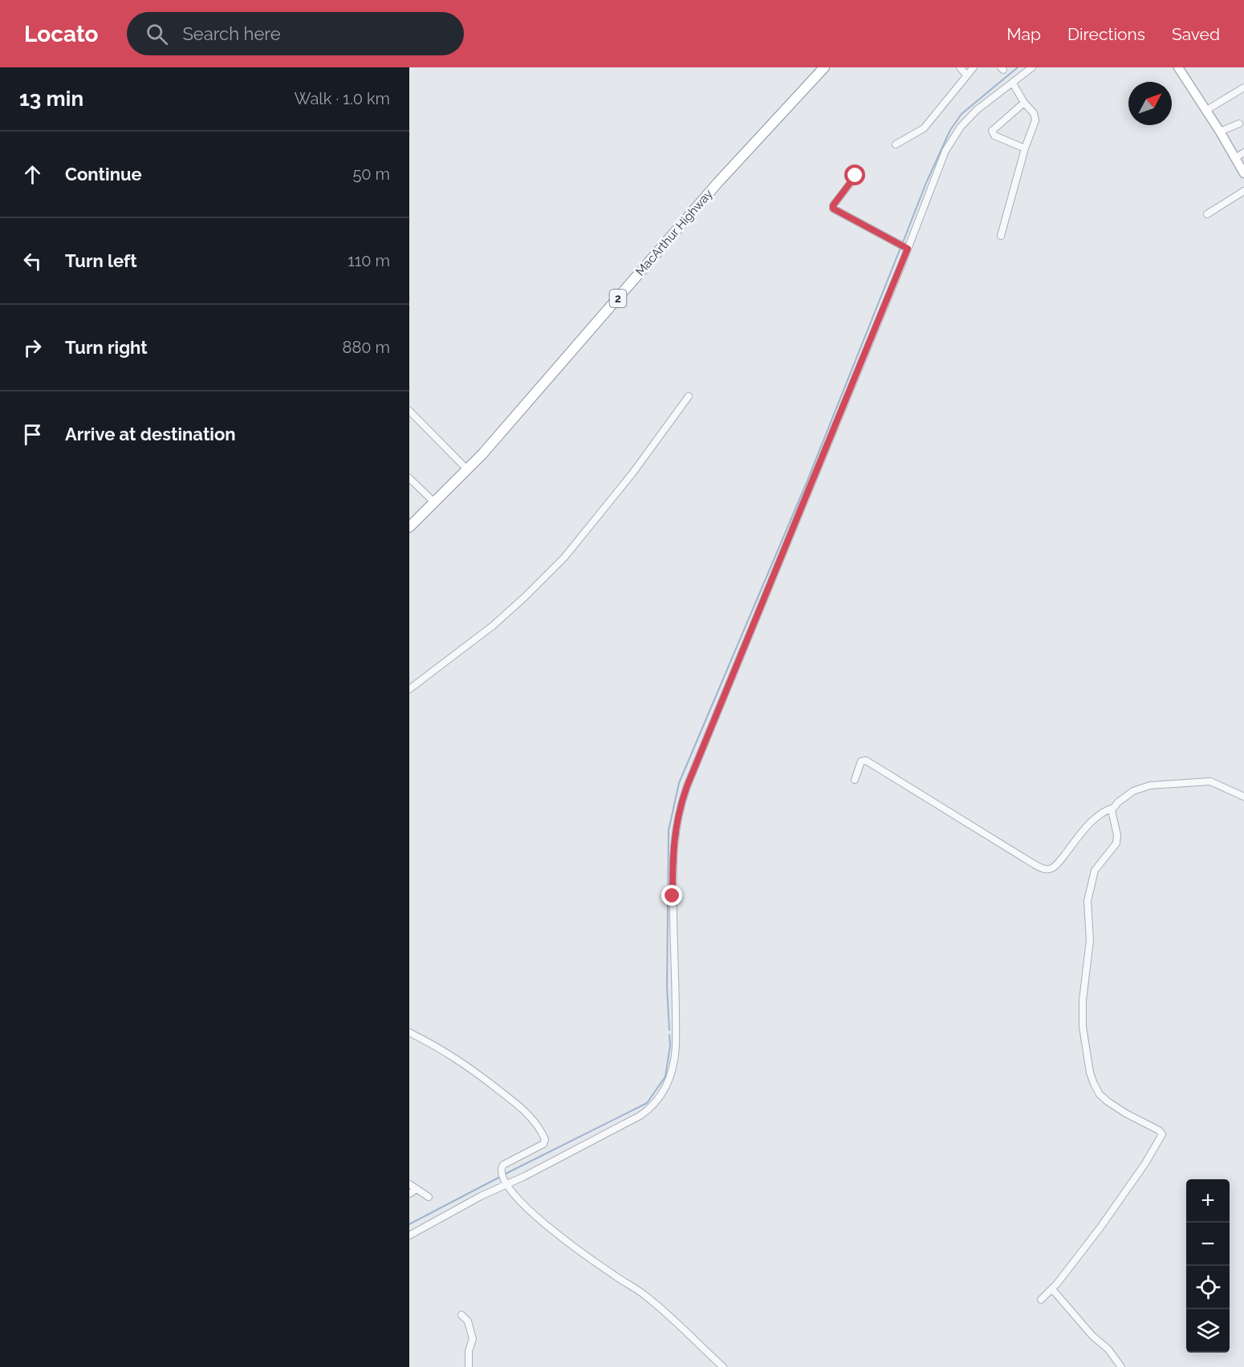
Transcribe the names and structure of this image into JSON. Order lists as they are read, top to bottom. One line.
{"streets":{"highway":["MacArthur Highway","2"]},"north":"top right","page":{"header":"Locato","search":"Search here","nav":["Map","Directions","Saved"],"heading":["13 min","Walk · 1.0 km"],"list":[["Continue","50 m"],["Turn left","110 m"],["Turn right","880 m"],"Arrive at destination"],"map_buttons":["+","−"]}}
